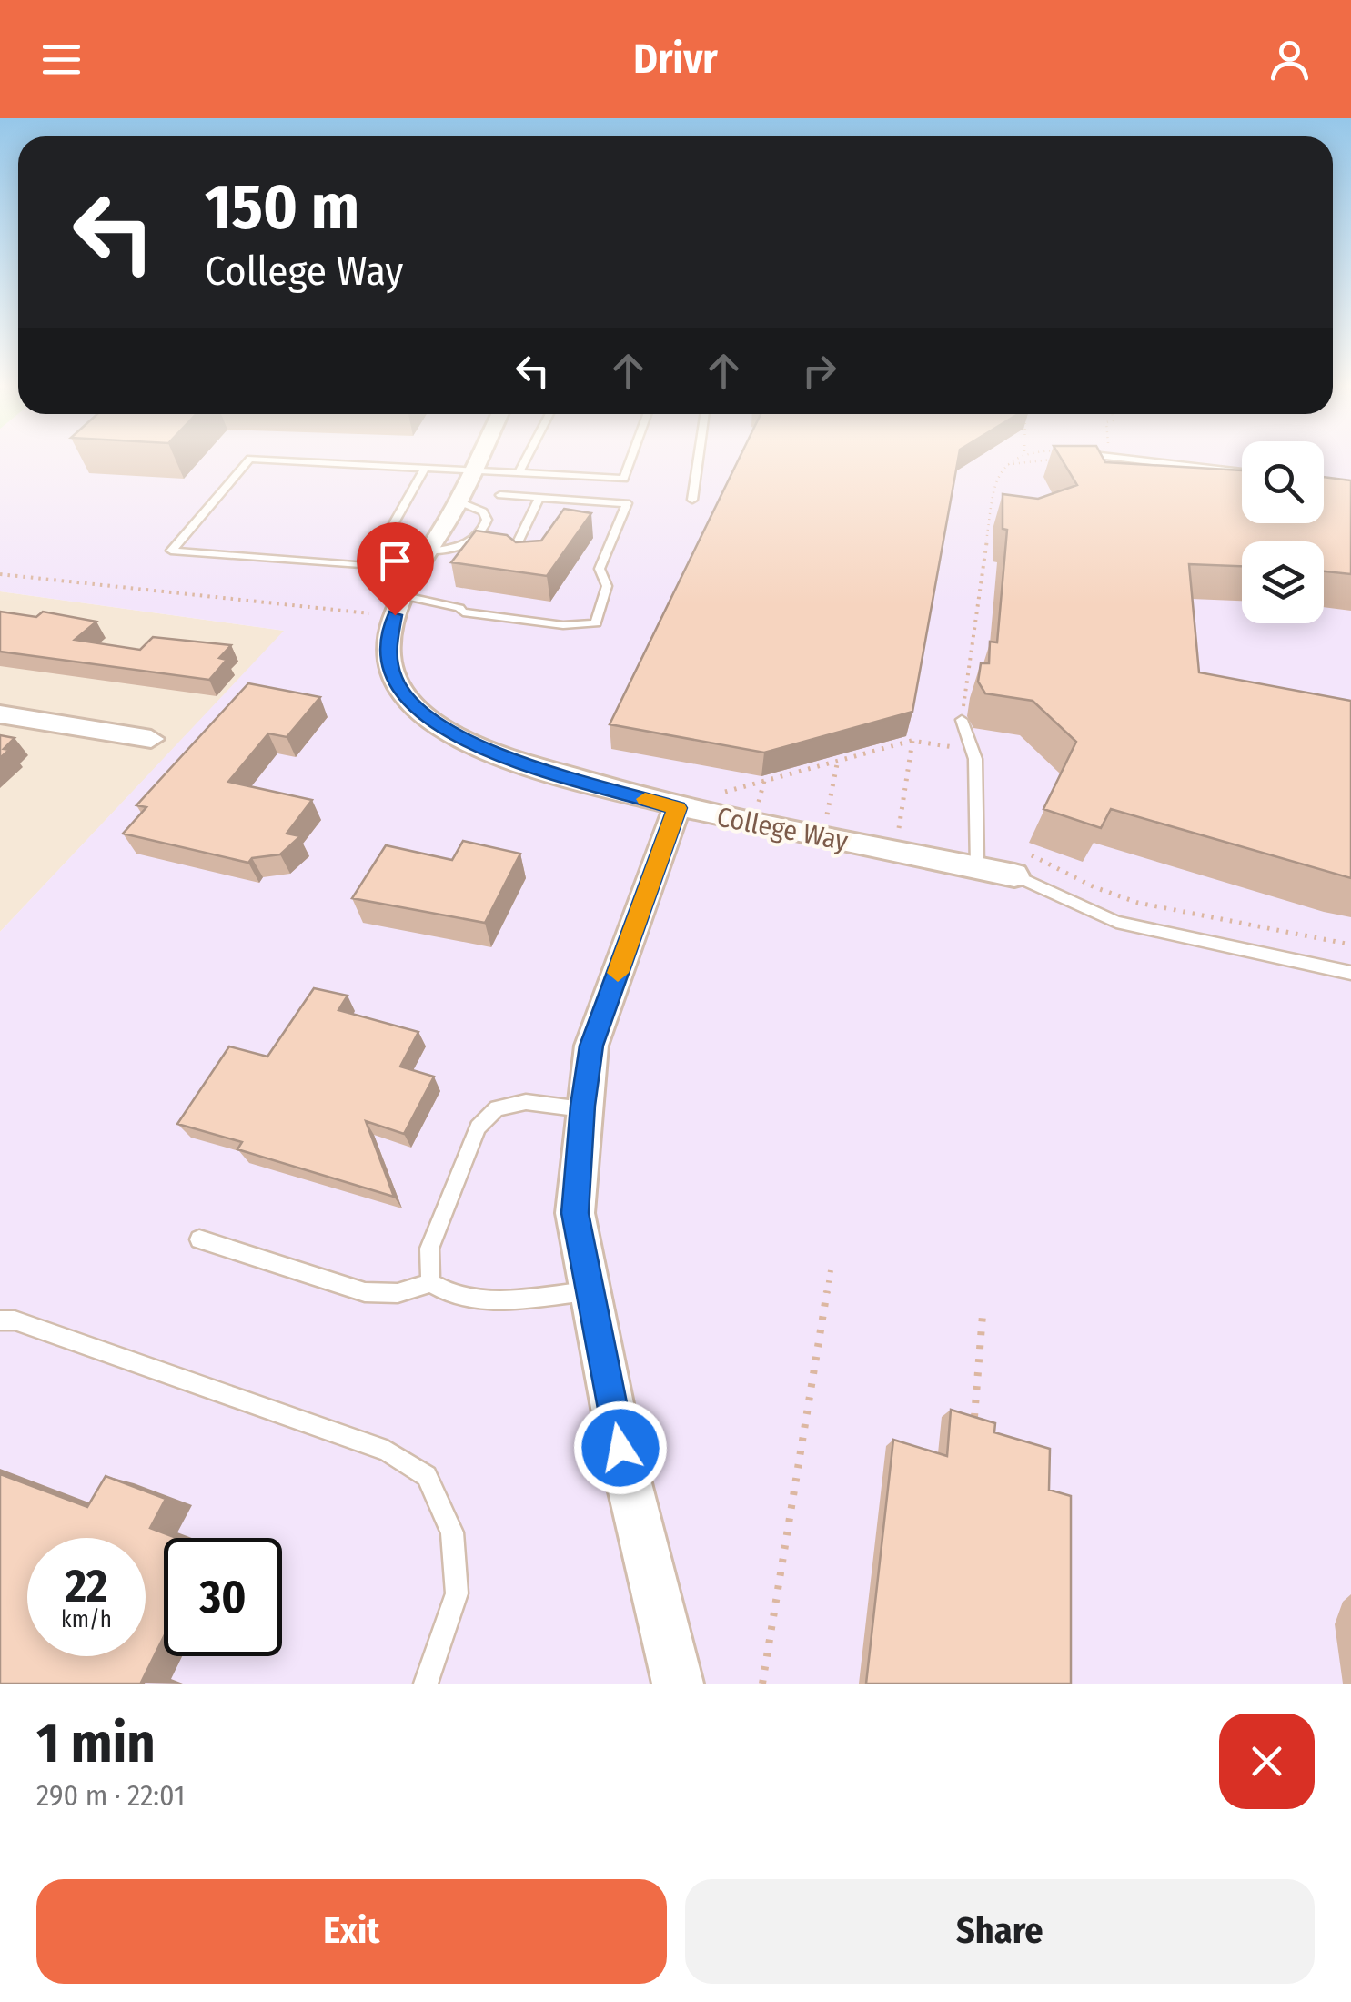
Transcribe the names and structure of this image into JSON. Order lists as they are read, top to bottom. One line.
{"streets":{"street":["College Way"]},"page":{"header":"Drivr","turn":["150 m","College Way"],"speed":"22 km/h","limit":"30","heading":["1 min","290 m · 22:01"],"buttons":["Exit","Share"]}}
